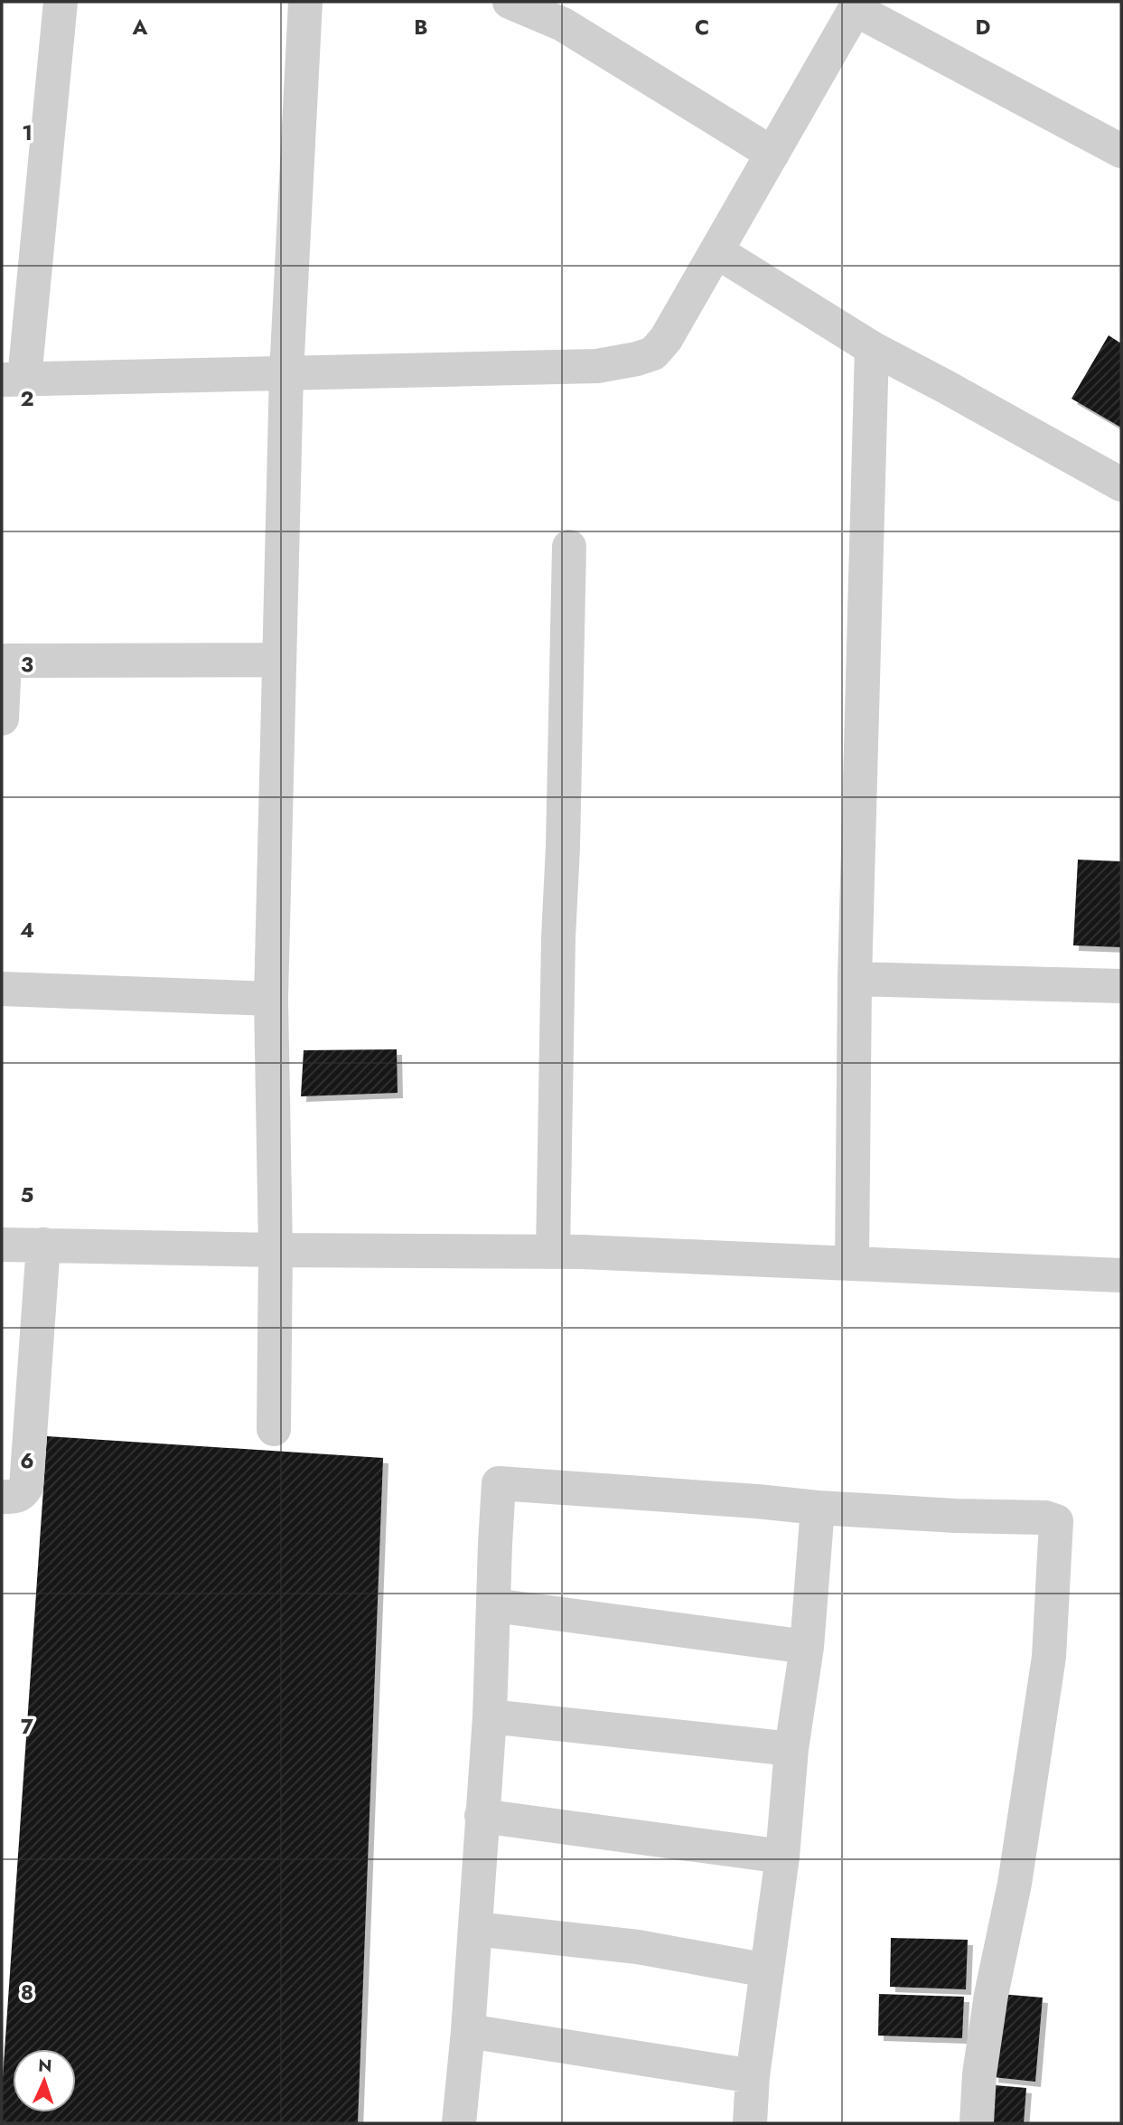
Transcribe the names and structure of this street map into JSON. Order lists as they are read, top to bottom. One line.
{"north":"top","grid":{"columns":["A","B","C","D"],"rows":["1","2","3","4","5","6","7","8"]}}
